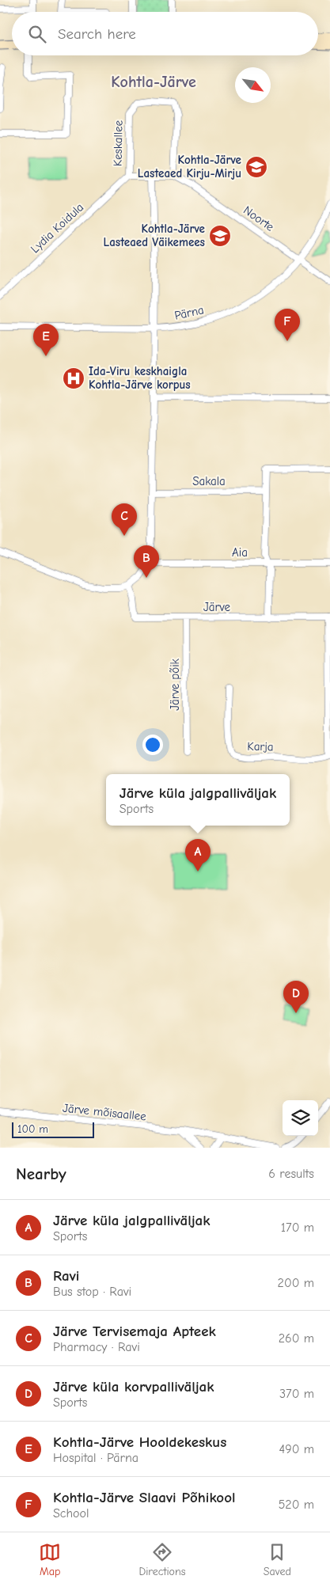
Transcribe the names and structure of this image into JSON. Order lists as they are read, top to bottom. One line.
{"streets":{"street":["Keskallee","Noorte","Lydia Koidula","Pärna","Sakala","Aia","Järve","Järve põik","Karja","Järve mõisaallee"]},"crossings":[["Keskallee","Noorte"],["Keskallee","Lydia Koidula"],["Noorte","Pärna"],["Järve","Järve põik"]],"districts":["Kohtla-Järve"],"places":{"school or university":["Kohtla-Järve Lasteaed Kirju-Mirju","Kohtla-Järve Lasteaed Väikemees"],"hospital":["Ida-Viru keskhaigla Kohtla-Järve korpus"]},"scale_bar":"100 m","north":"bottom right","page":{"search":"Search here","pins":["F","E","C","B","A","D"],"popup":["Järve küla jalgpalliväljak","Sports"],"scale":"100 m","heading":["Nearby","6 results"],"list":[{"mark":"A","name":"Järve küla jalgpalliväljak","note":"Sports","value":"170 m"},{"mark":"B","name":"Ravi","note":"Bus stop · Ravi","value":"200 m"},{"mark":"C","name":"Järve Tervisemaja Apteek","note":"Pharmacy · Ravi","value":"260 m"},{"mark":"D","name":"Järve küla korvpalliväljak","note":"Sports","value":"370 m"},{"mark":"E","name":"Kohtla-Järve Hooldekeskus","note":"Hospital · Pärna","value":"490 m"},{"mark":"F","name":"Kohtla-Järve Slaavi Põhikool","note":"School","value":"520 m"}],"nav":["Map","Directions","Saved"]}}
